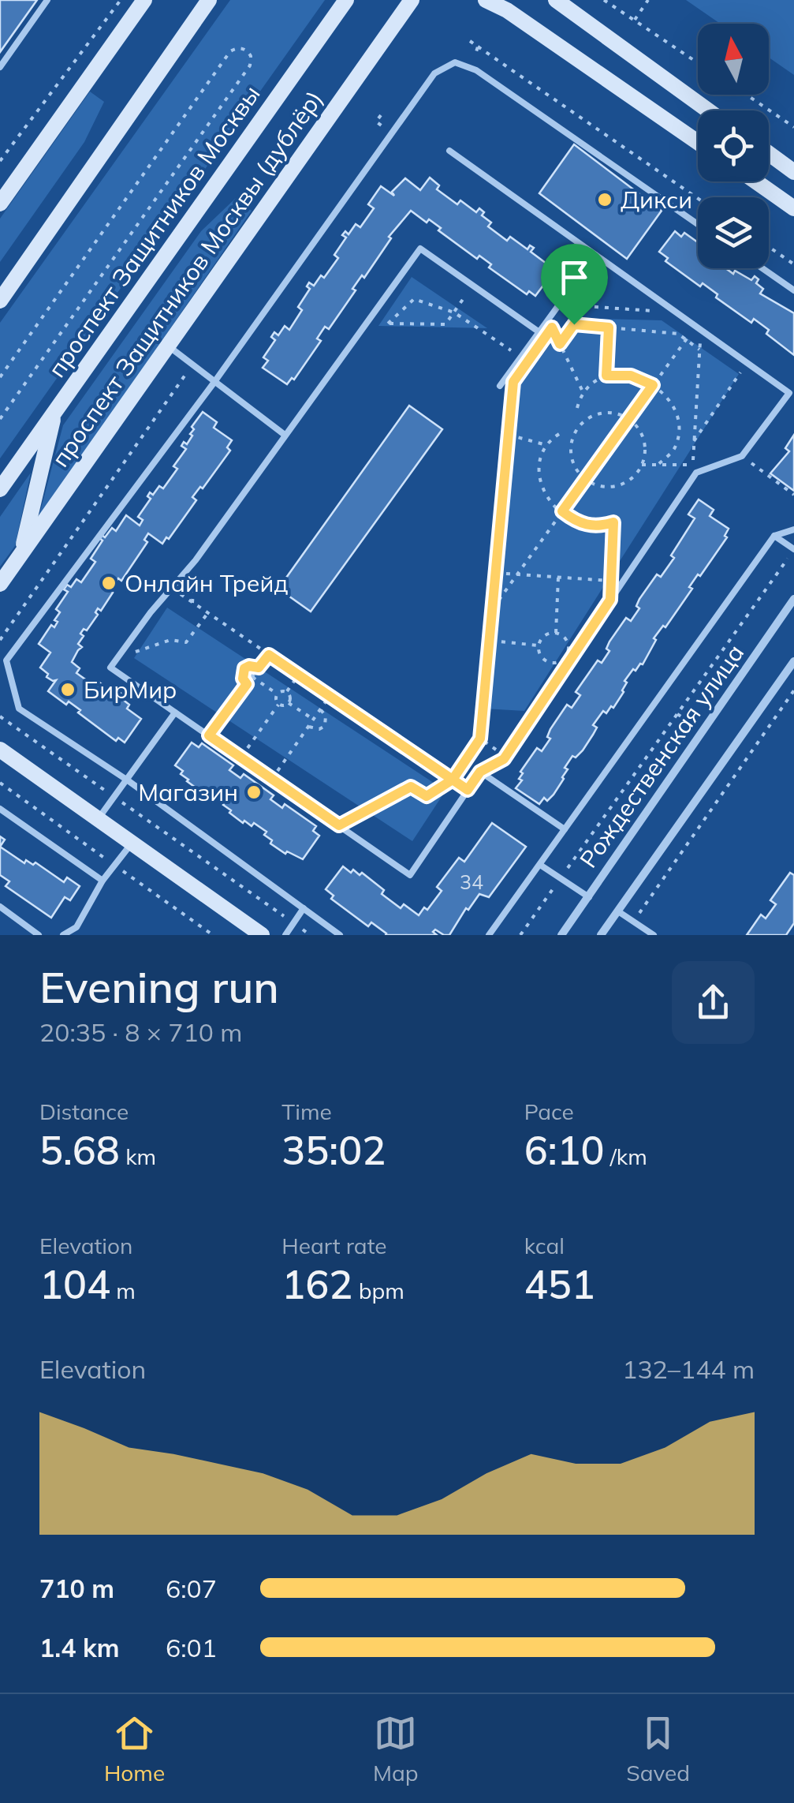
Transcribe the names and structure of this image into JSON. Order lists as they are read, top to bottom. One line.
{"streets":{"main road":["проспект Защитников Москвы","проспект Защитников Москвы (дублёр)"],"street":["Рождественская улица"]},"places":["Дикси","Онлайн Трейд","БирМир","Магазин"],"house_numbers":["34"],"north":"top","page":{"heading":["Evening run","20:35 · 8 × 710 m"],"stats":[["Distance","5.68 km"],["Time","35:02"],["Pace","6:10 /km"],["Elevation","104 m"],["Heart rate","162 bpm"],["kcal","451"]],"chart":["Elevation","132–144 m"],"list":[{"name":"710 m","note":"6:07"},{"name":"1.4 km","note":"6:01"}],"tabs":["Home","Map","Saved"]}}
